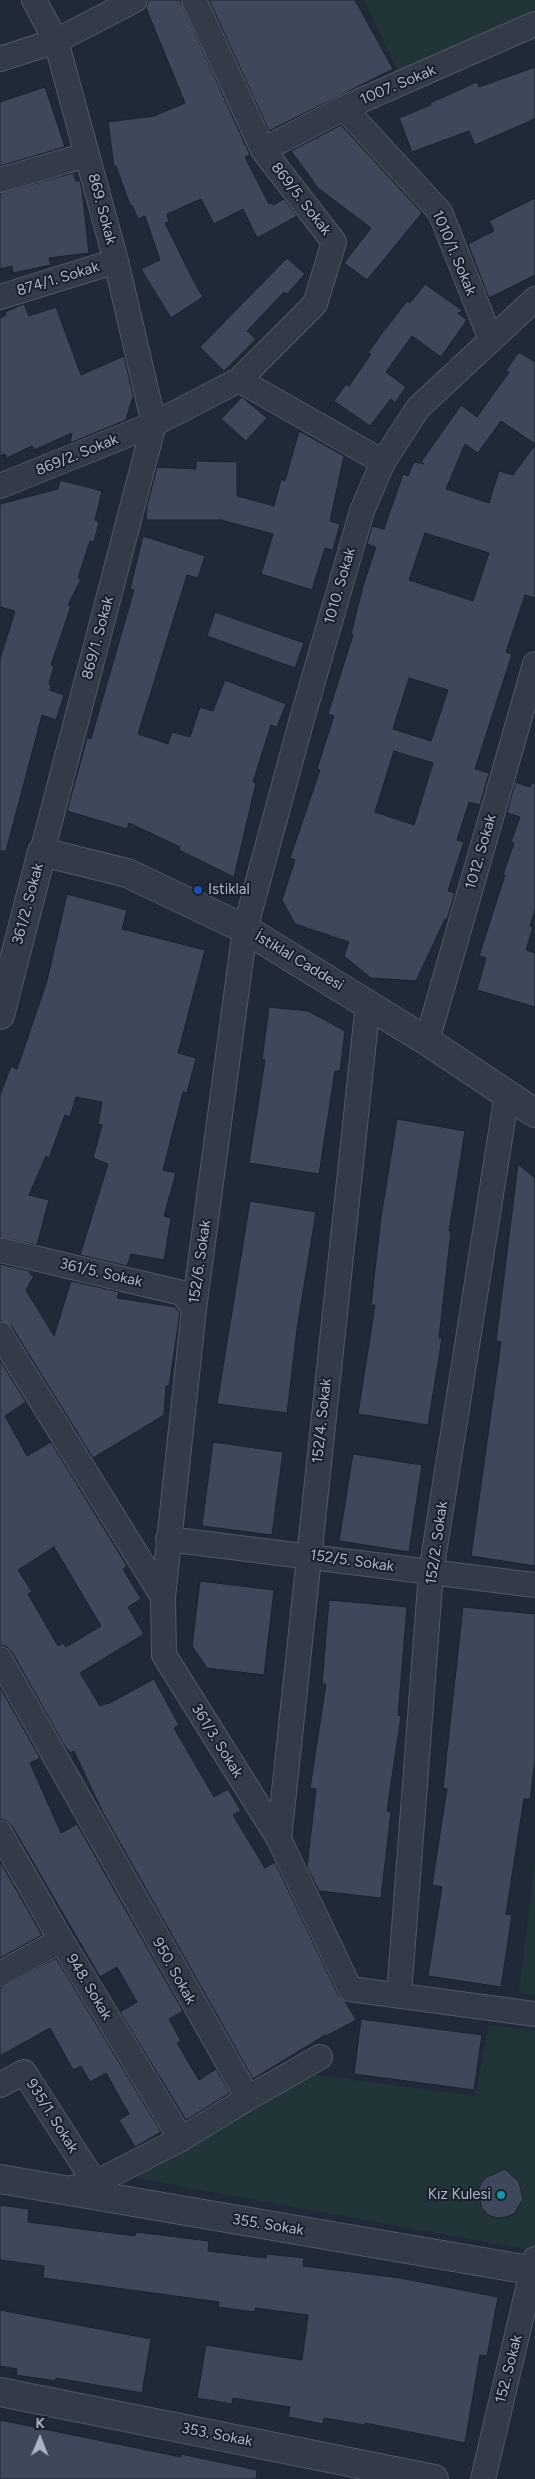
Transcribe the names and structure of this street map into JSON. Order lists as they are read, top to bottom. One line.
{"streets":{"street":["1007. Sokak","869/5. Sokak","869. Sokak","1010/1. Sokak","874/1. Sokak","869/2. Sokak","1010. Sokak","869/1. Sokak","1012. Sokak","361/2. Sokak","İstiklal Caddesi","152/6. Sokak","361/5. Sokak","152/4. Sokak","152/2. Sokak","152/5. Sokak","361/3. Sokak","950. Sokak","948. Sokak","935/1. Sokak","355. Sokak","152. Sokak","353. Sokak"]},"crossings":[["1007. Sokak","869/5. Sokak"],["1007. Sokak","1010/1. Sokak"],["869/5. Sokak","869. Sokak"],["869/5. Sokak","869/2. Sokak"],["869/5. Sokak","869/1. Sokak"],["869. Sokak","874/1. Sokak"],["869. Sokak","869/2. Sokak"],["869. Sokak","869/1. Sokak"],["1010/1. Sokak","1010. Sokak"],["869/2. Sokak","869/1. Sokak"],["1010. Sokak","İstiklal Caddesi"],["1010. Sokak","152/6. Sokak"],["869/1. Sokak","361/2. Sokak"],["869/1. Sokak","İstiklal Caddesi"],["1012. Sokak","İstiklal Caddesi"],["361/2. Sokak","İstiklal Caddesi"],["İstiklal Caddesi","152/6. Sokak"],["İstiklal Caddesi","152/4. Sokak"],["İstiklal Caddesi","152/2. Sokak"],["152/6. Sokak","361/5. Sokak"],["152/6. Sokak","152/5. Sokak"],["152/6. Sokak","361/3. Sokak"],["152/4. Sokak","152/5. Sokak"],["152/4. Sokak","361/3. Sokak"],["152/2. Sokak","152/5. Sokak"],["152/2. Sokak","361/3. Sokak"],["355. Sokak","152. Sokak"]],"places":["Istiklal","Kız Kulesi"],"north":"top"}
